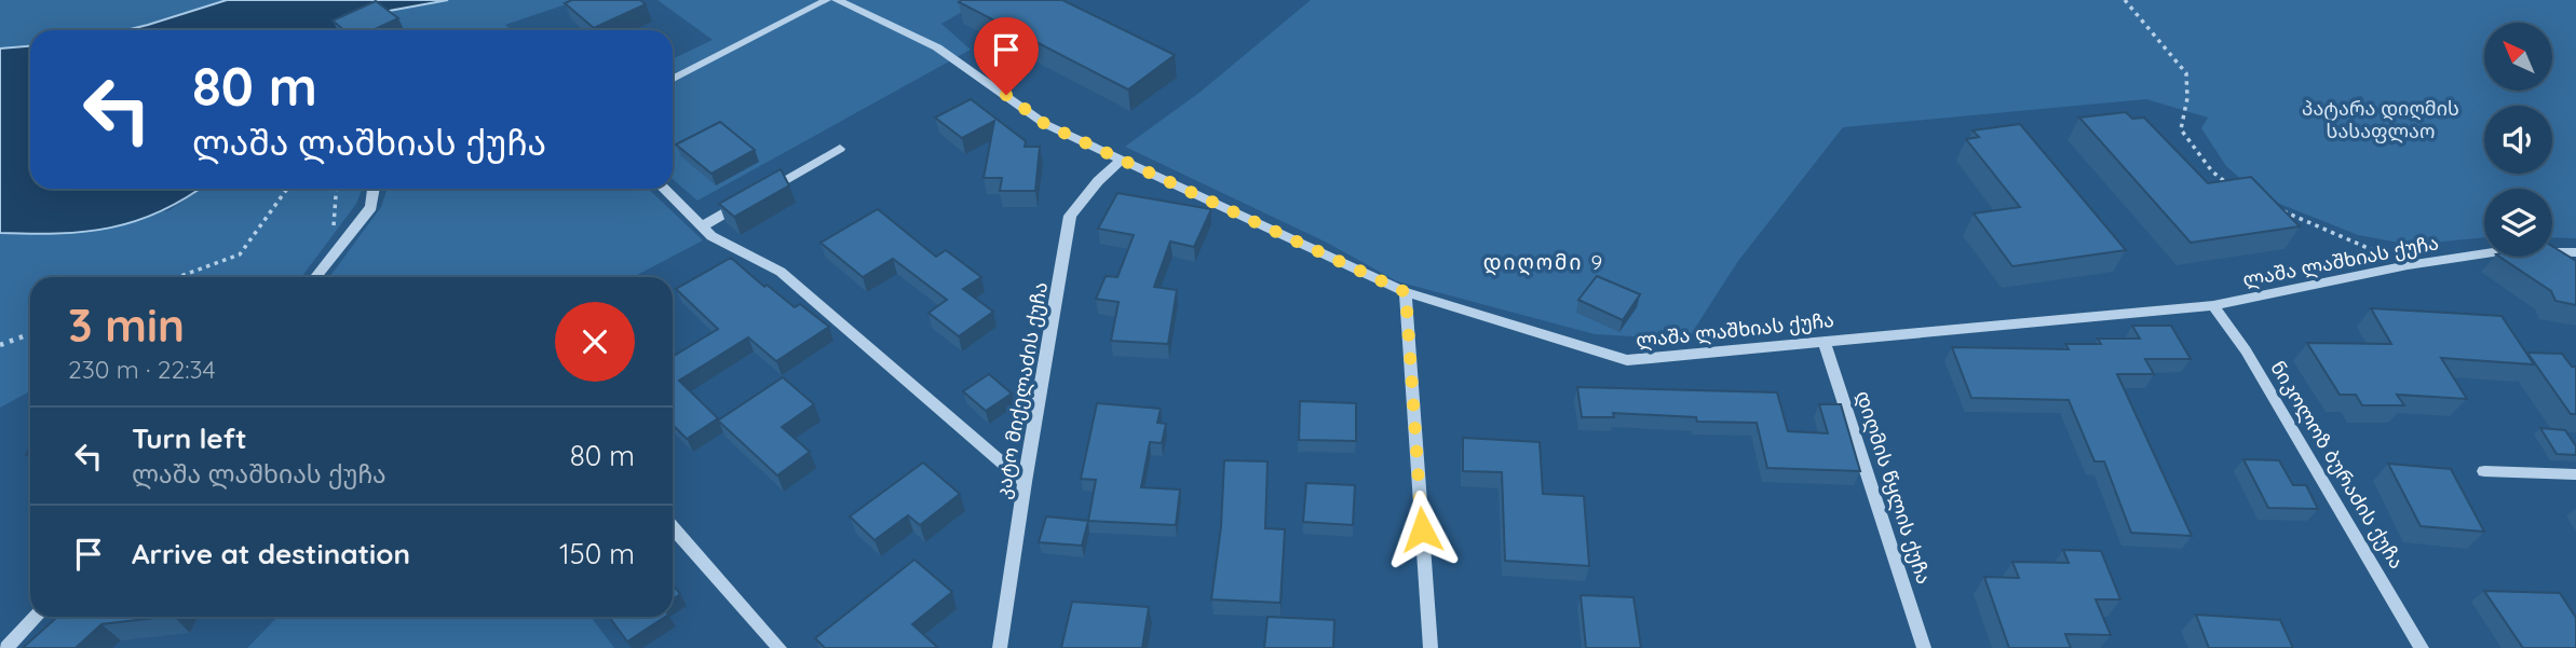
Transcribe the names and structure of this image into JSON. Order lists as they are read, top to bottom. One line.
{"streets":{"street":["ლაშა ლაშხიას ქუჩა","კატო მიქელაძის ქუჩა","ნიკოლოზ ბურაძის ქუჩა","დიღმის წყლის ქუჩა"]},"crossings":[["ლაშა ლაშხიას ქუჩა","კატო მიქელაძის ქუჩა"],["ლაშა ლაშხიას ქუჩა","ნიკოლოზ ბურაძის ქუჩა"],["ლაშა ლაშხიას ქუჩა","დიღმის წყლის ქუჩა"]],"districts":["დიღომი 9"],"parks":["პატარა დიღმის სასაფლაო"],"north":"top left","page":{"turn":["80 m","ლაშა ლაშხიას ქუჩა"],"heading":["3 min","230 m · 22:34"],"list":[{"name":"Turn left","note":"ლაშა ლაშხიას ქუჩა","value":"80 m"},{"name":"Arrive at destination","value":"150 m"}]}}
